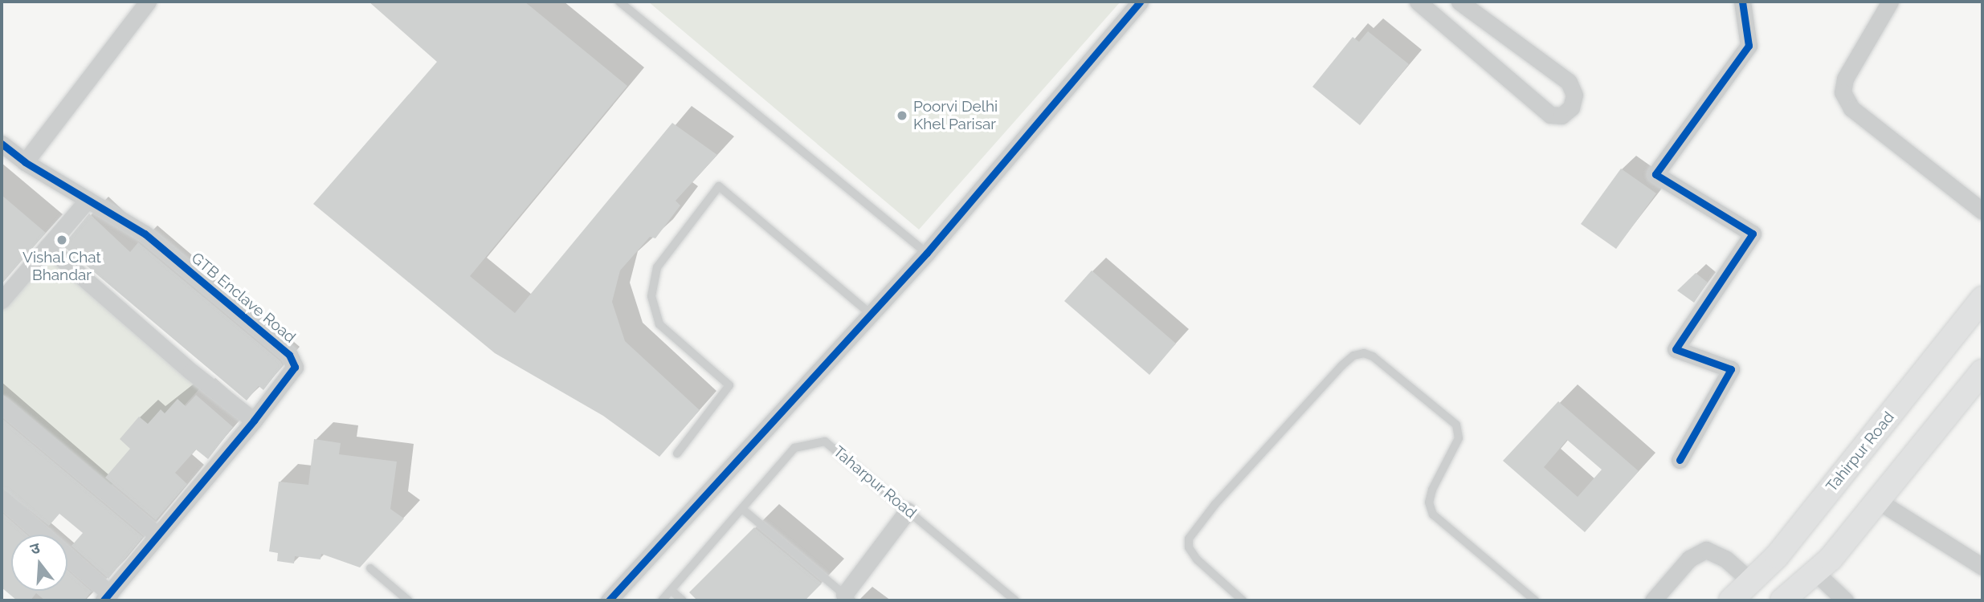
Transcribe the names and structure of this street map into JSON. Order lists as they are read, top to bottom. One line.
{"streets":{"main road":["Tahirpur Road"],"street":["GTB Enclave Road"],"lane":["Taharpur Road"]},"places":["Poorvi Delhi Khel Parisar","Vishal Chat Bhandar"],"north":"top"}
